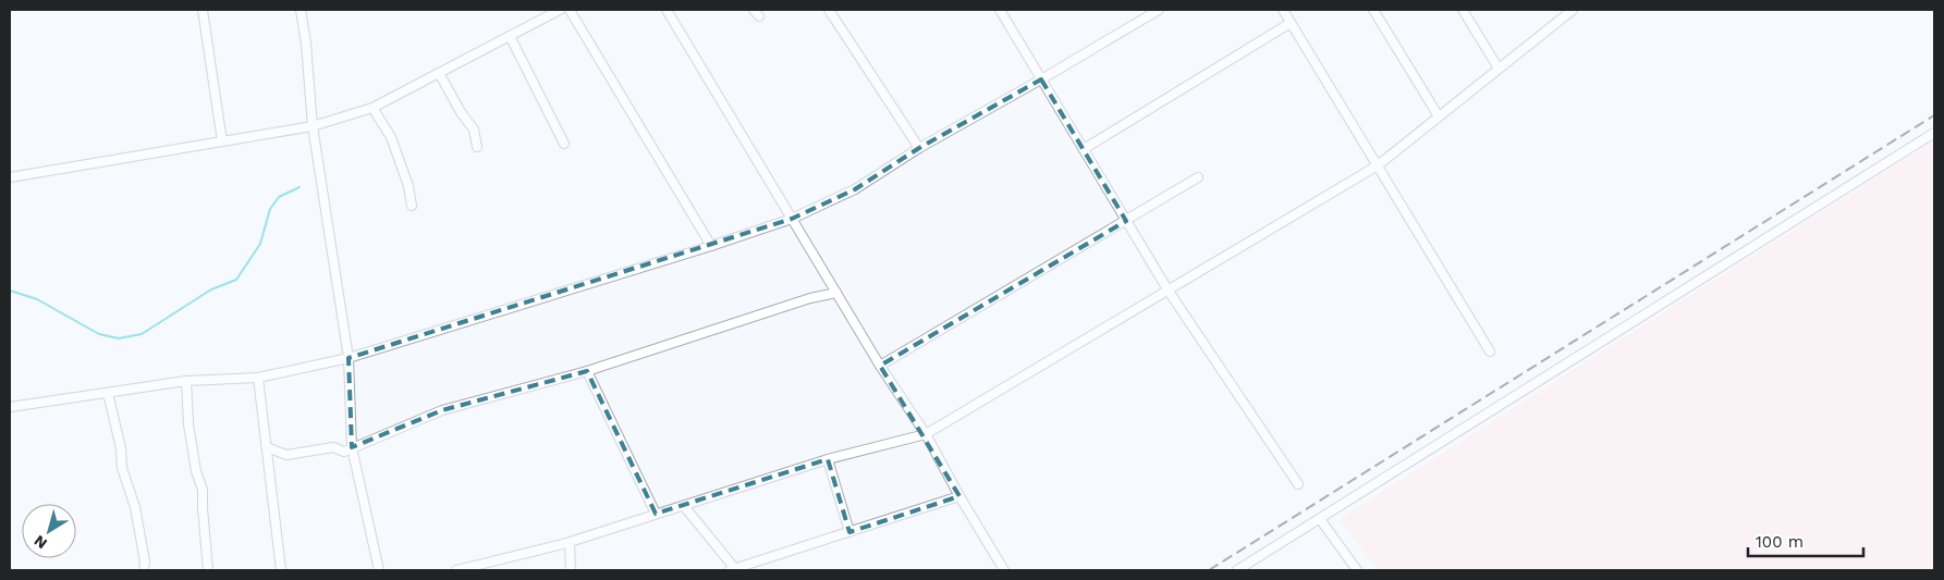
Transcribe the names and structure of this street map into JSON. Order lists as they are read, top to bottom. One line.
{"scale_bar":"100 m","north":"bottom left"}
